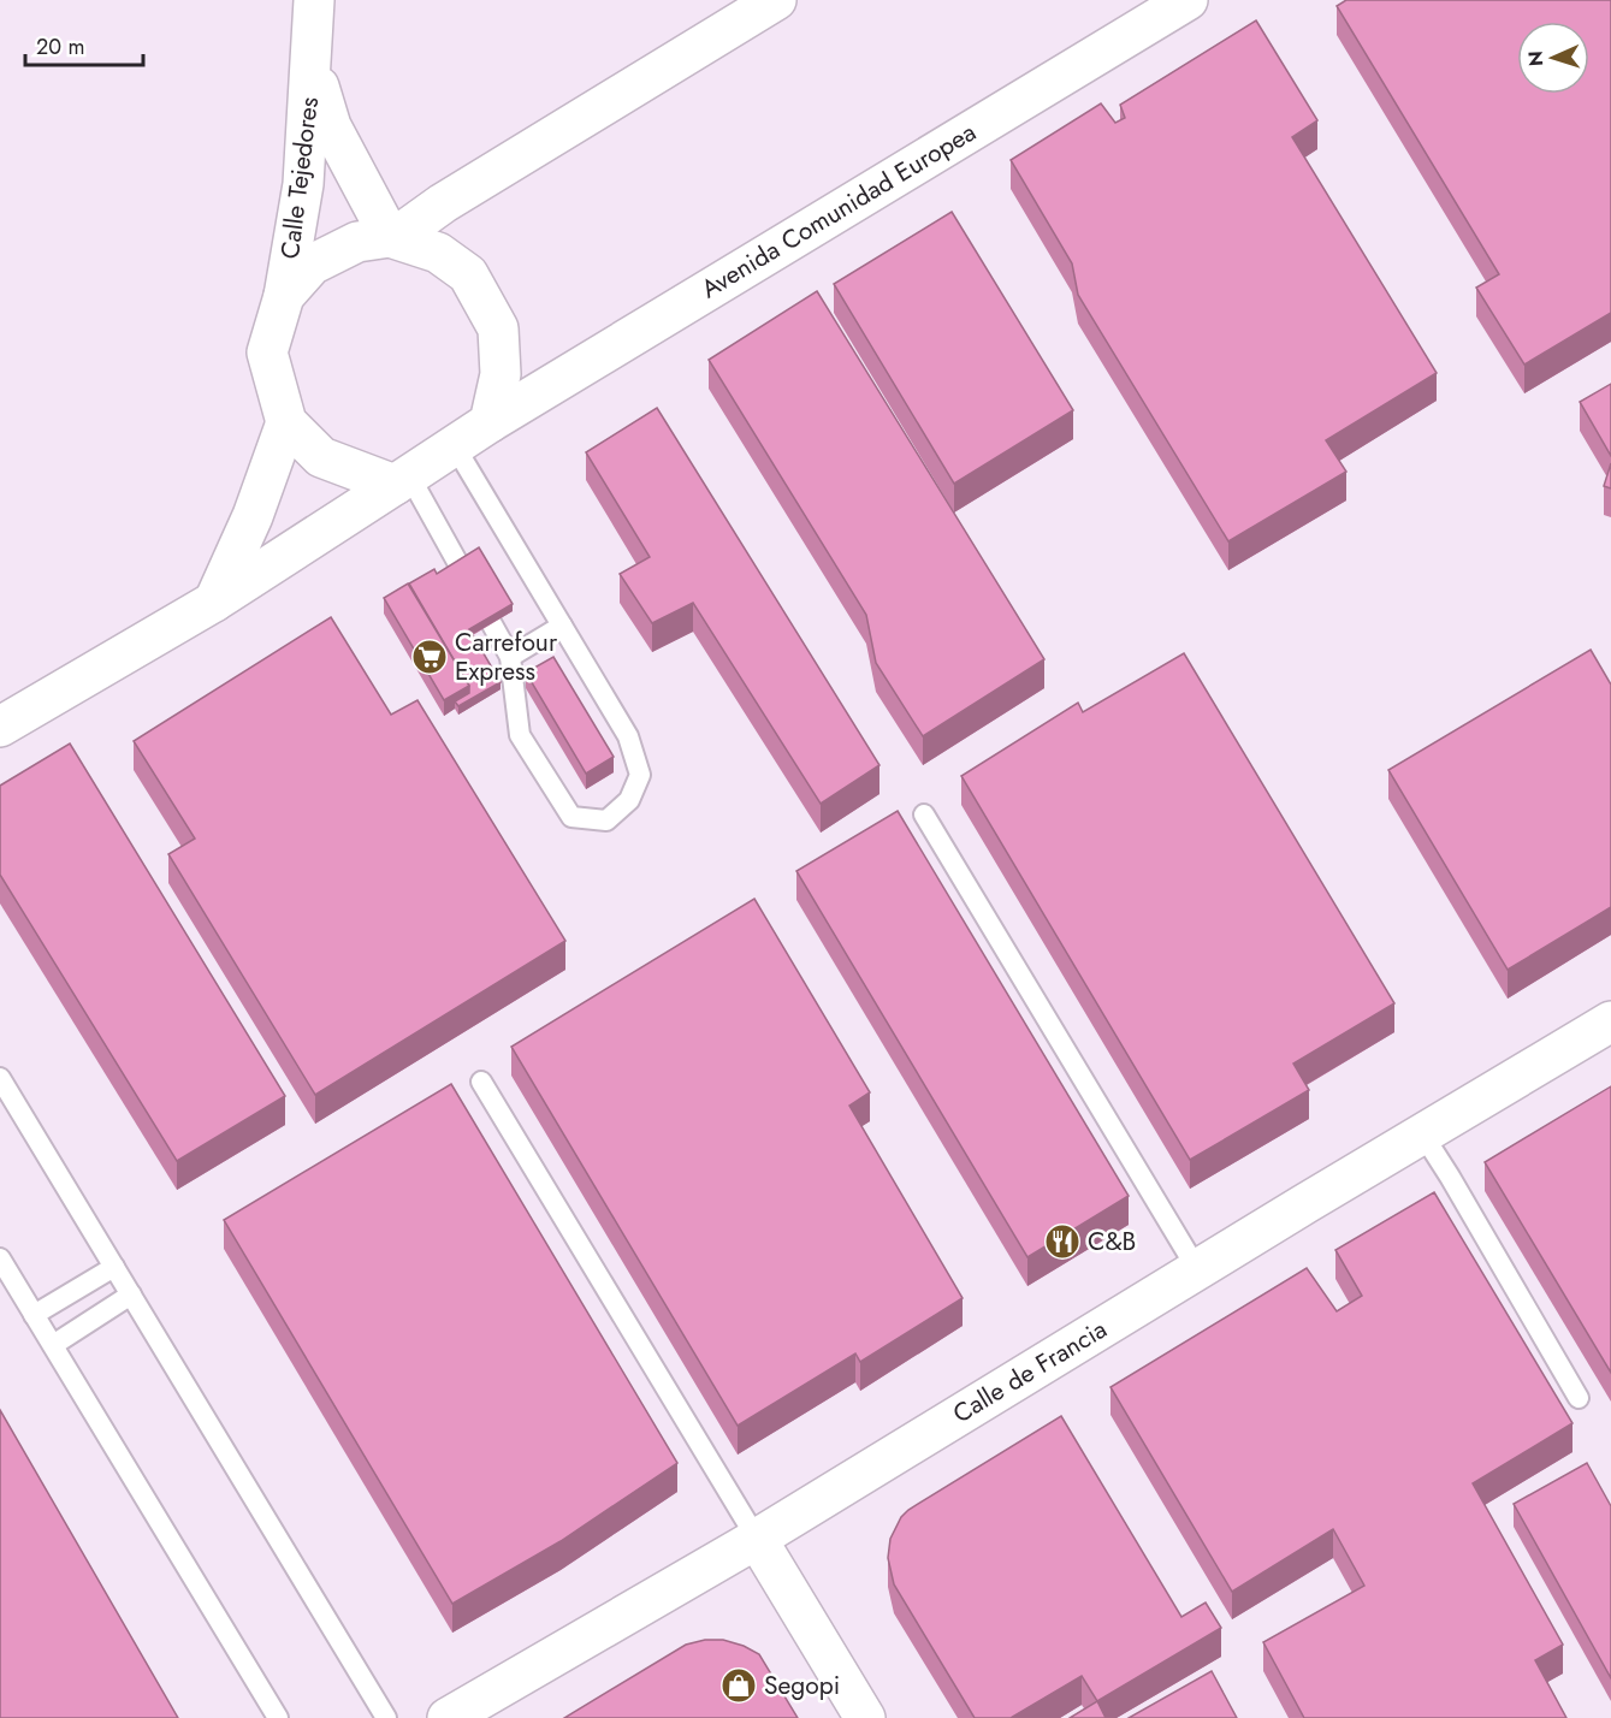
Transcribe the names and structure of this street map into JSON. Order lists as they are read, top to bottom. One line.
{"streets":{"street":["Calle Tejedores","Avenida Comunidad Europea","Calle de Francia"]},"crossings":[["Calle Tejedores","Avenida Comunidad Europea"]],"places":{"supermarket":["Carrefour Express"],"restaurant":["C&B"],"shop":["Segopi"]},"scale_bar":"20 m","north":"left"}
